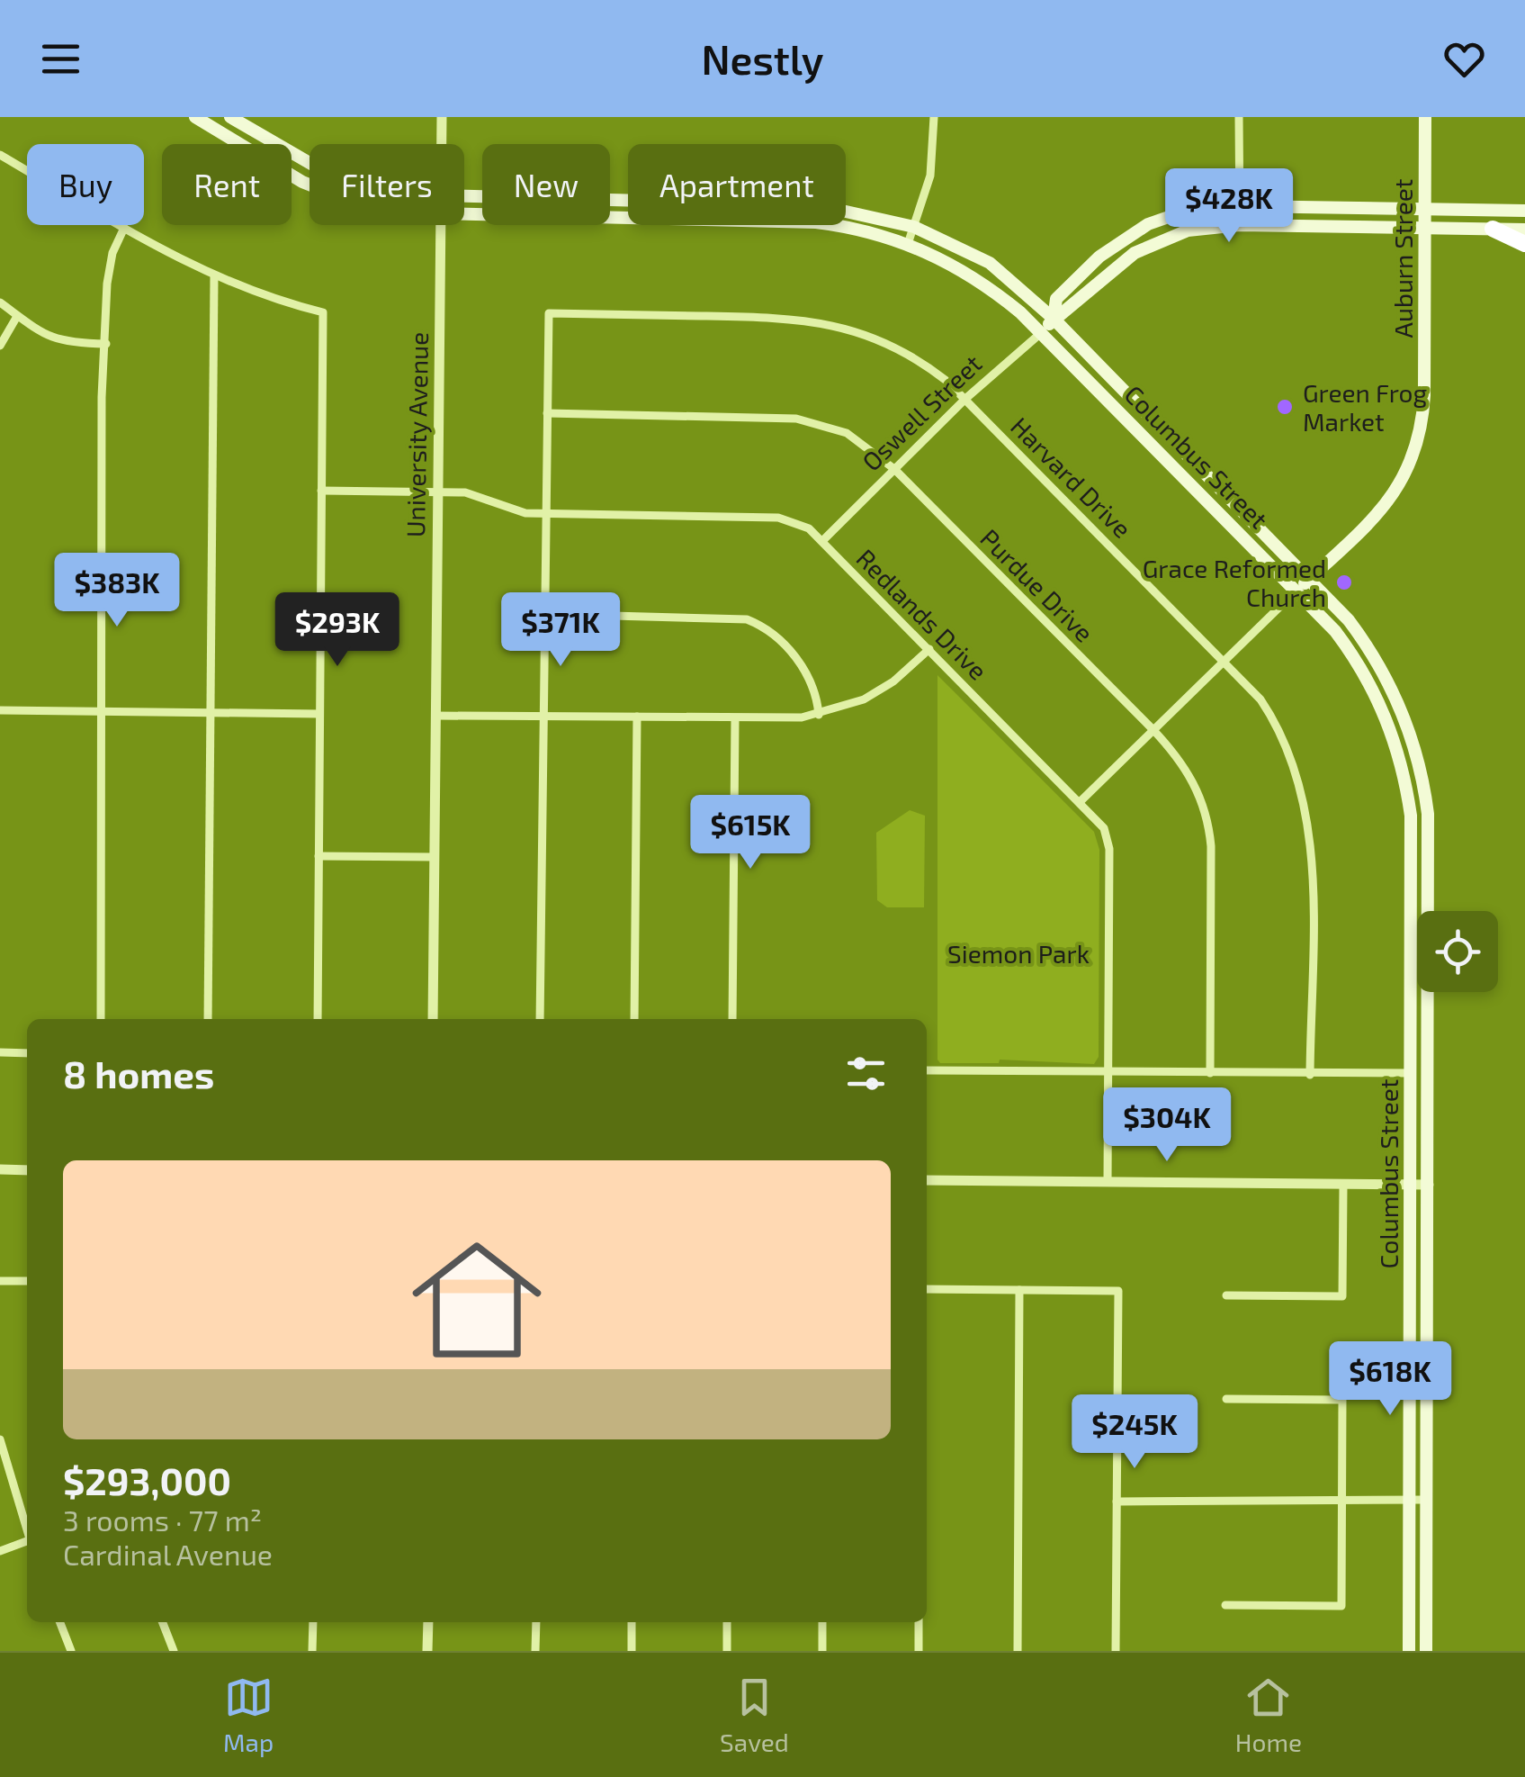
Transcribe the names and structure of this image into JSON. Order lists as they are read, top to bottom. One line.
{"streets":{"main road":["Auburn Street","Oswell Street","Columbus Street"],"street":["University Avenue","Harvard Drive","Purdue Drive","Redlands Drive"]},"crossings":[["Auburn Street","Oswell Street"],["Auburn Street","Columbus Street"],["Auburn Street","Harvard Drive"],["Auburn Street","Purdue Drive"],["Auburn Street","Redlands Drive"],["Oswell Street","Columbus Street"],["Oswell Street","Harvard Drive"],["Oswell Street","Purdue Drive"],["Oswell Street","Redlands Drive"],["University Avenue","Redlands Drive"],["Harvard Drive","Purdue Drive"]],"parks":["Siemon Park"],"places":["Green Frog Market","Grace Reformed Church"],"page":{"header":"Nestly","chip":["Buy","Rent","Filters","New","Apartment"],"price":["$428K","$383K","$293K","$371K","$615K","$304K","$618K","$245K"],"heading":"8 homes","list":[{"name":"$293,000","note":"3 rooms · 77 m² · Cardinal Avenue"}],"tabs":["Map","Saved","Home"]}}
